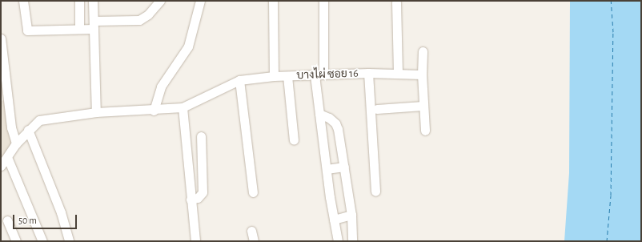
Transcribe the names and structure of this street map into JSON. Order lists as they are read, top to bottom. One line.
{"streets":{"street":["บางไผ่ ซอย 16"]},"scale_bar":"50 m"}
